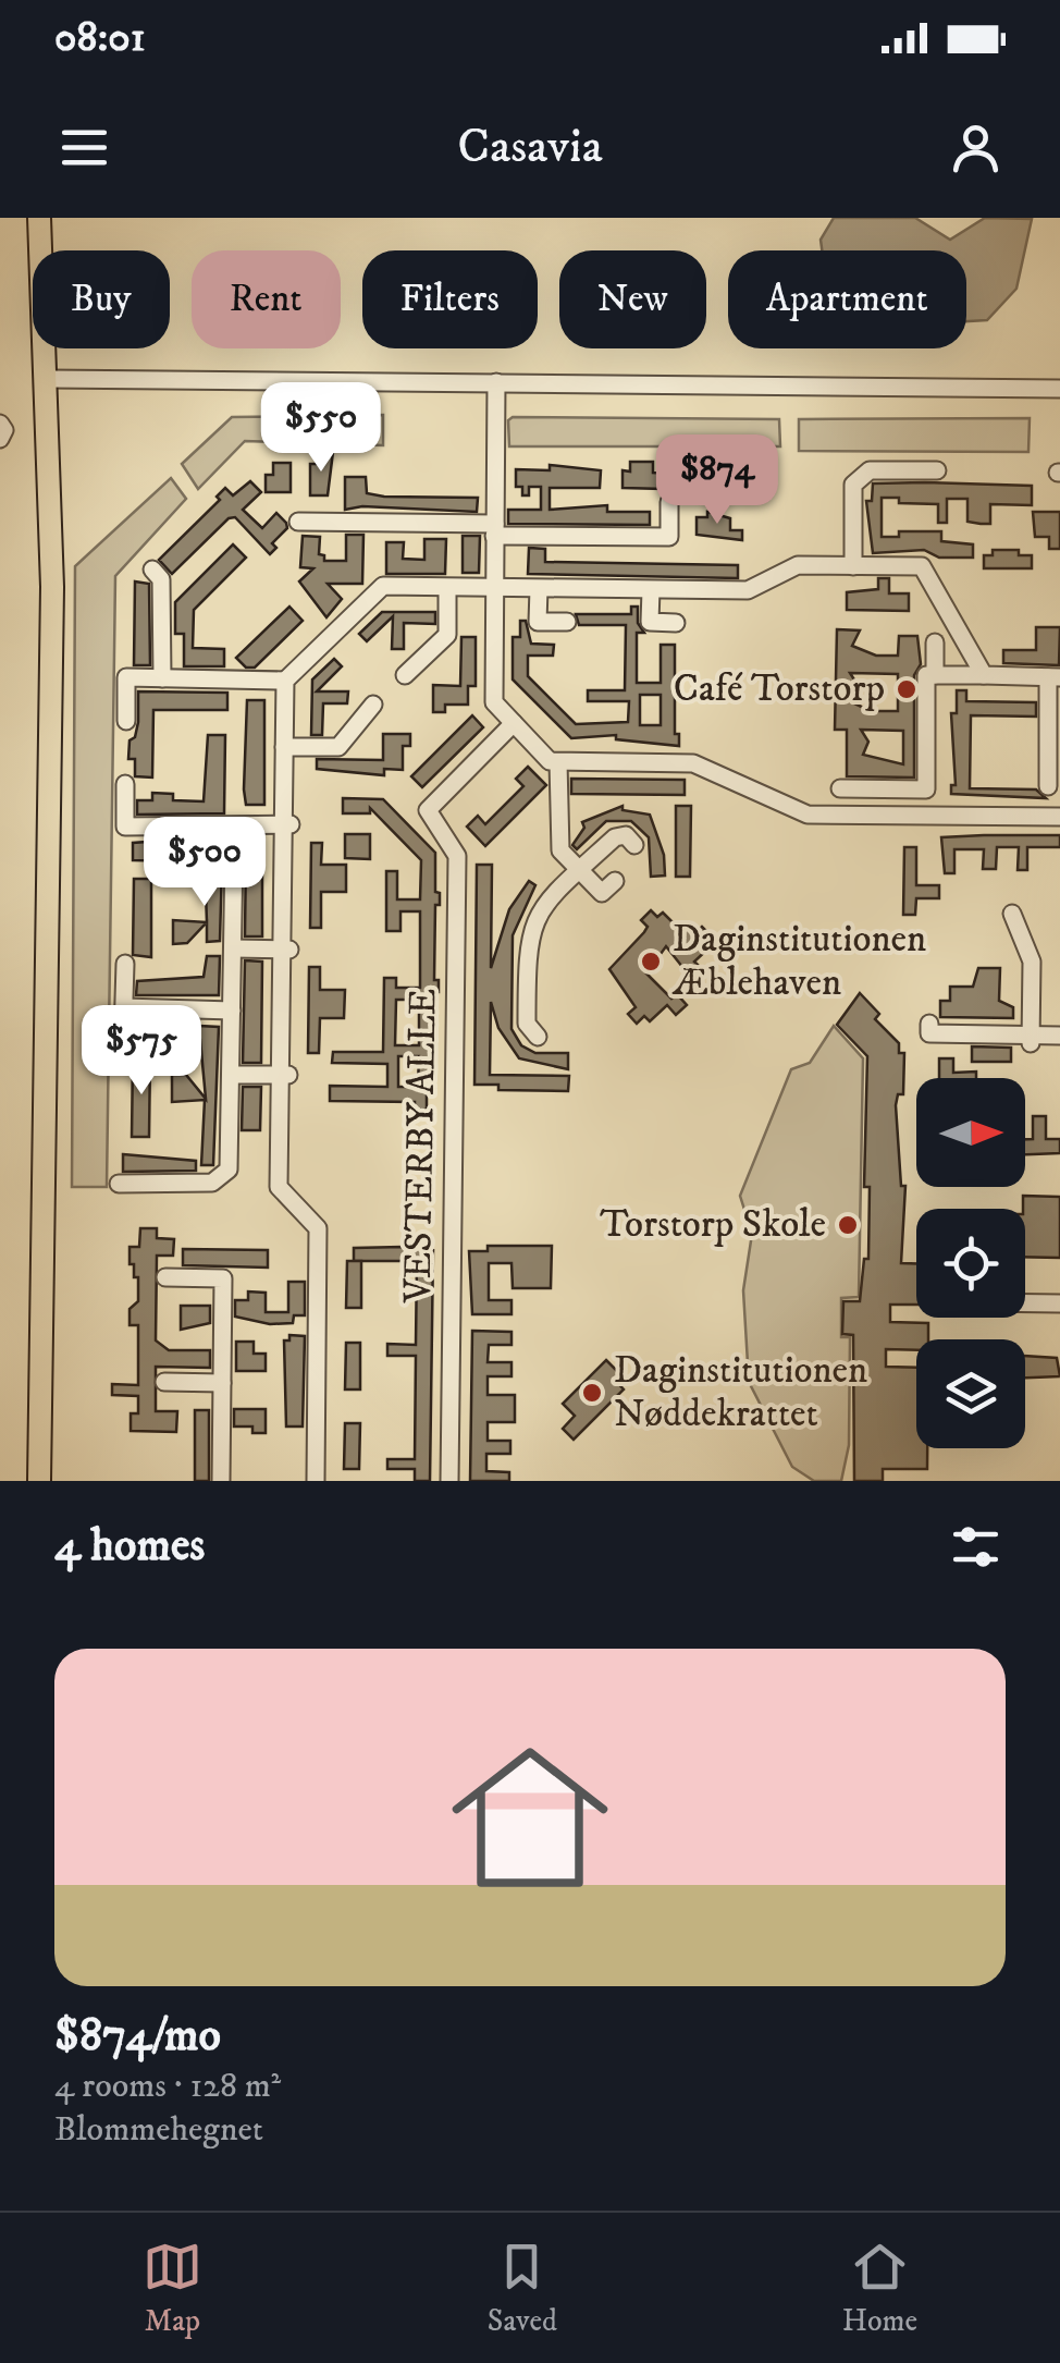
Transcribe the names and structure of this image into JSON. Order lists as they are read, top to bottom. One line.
{"streets":{"street":["VESTERBY ALLE"]},"places":["Café Torstorp","Daginstitutionen Æblehaven","Torstorp Skole","Daginstitutionen Nøddekrattet"],"north":"right","page":{"status":"08:01","header":"Casavia","chip":["Buy","Rent","Filters","New","Apartment"],"price":["$550","$874","$500","$575"],"heading":"4 homes","list":[{"name":"$874/mo","note":"4 rooms · 128 m² · Blommehegnet"}],"tabs":["Map","Saved","Home"]}}
